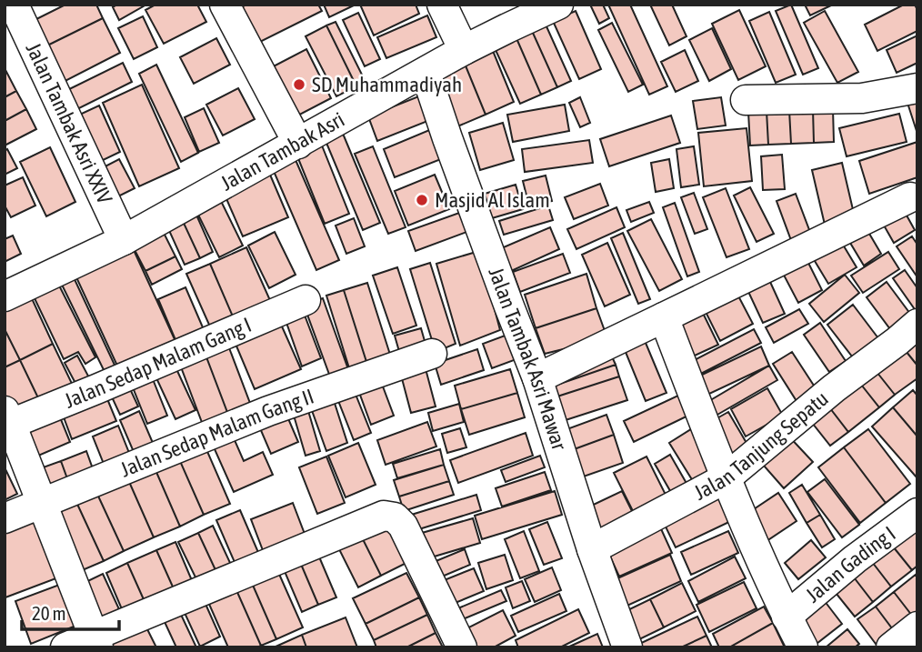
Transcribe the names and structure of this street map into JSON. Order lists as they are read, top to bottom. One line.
{"streets":{"street":["Jalan Tambak Asri XXIV","Jalan Tambak Asri","Jalan Tambak Asri Mawar","Jalan Sedap Malam Gang I","Jalan Sedap Malam Gang II","Jalan Tanjung Sepatu","Jalan Gading I"]},"crossings":[["Jalan Tambak Asri XXIV","Jalan Tambak Asri"],["Jalan Tambak Asri","Jalan Tambak Asri Mawar"],["Jalan Tambak Asri Mawar","Jalan Tanjung Sepatu"]],"places":["SD Muhammadiyah","Masjid Al Islam"],"scale_bar":"20 m"}
